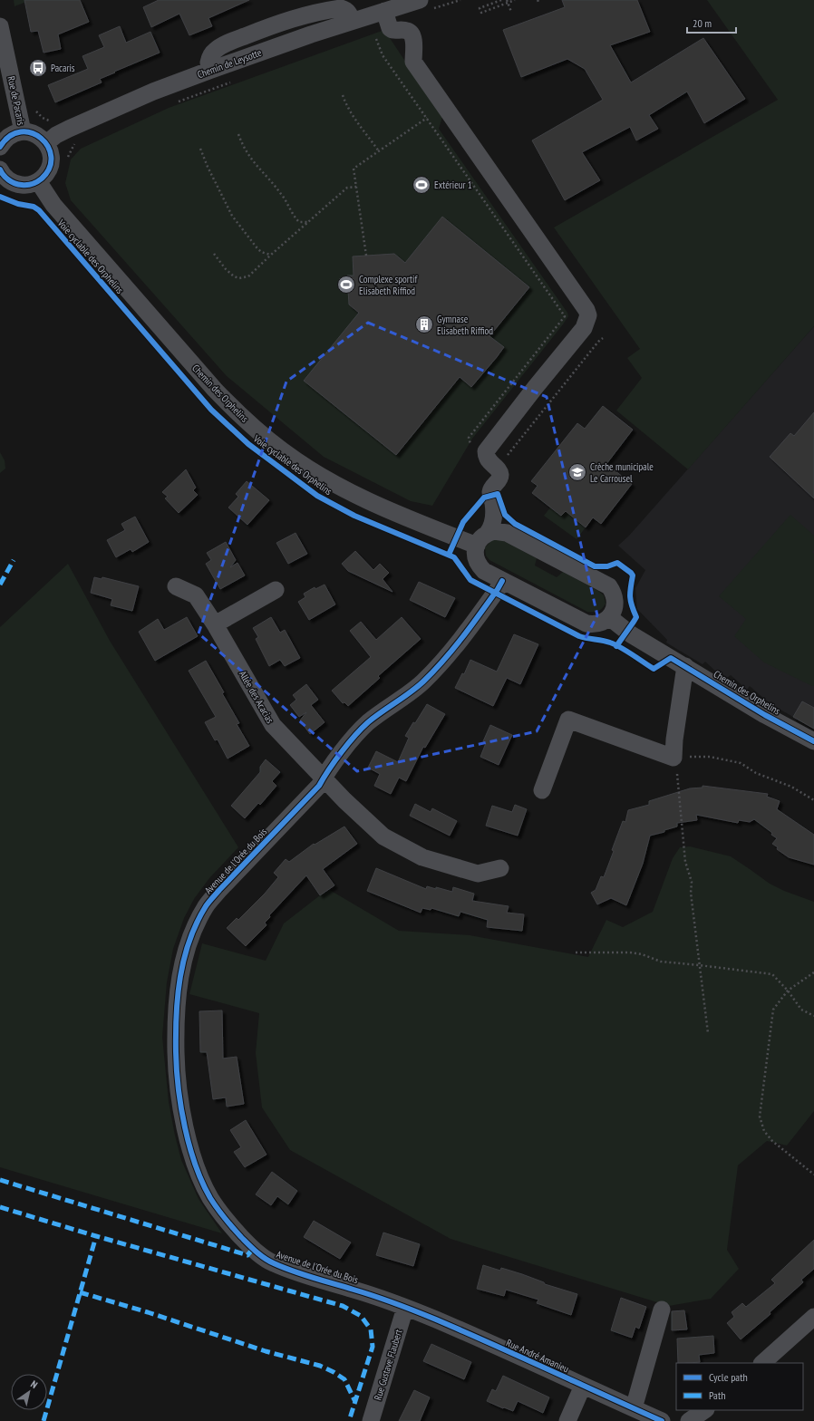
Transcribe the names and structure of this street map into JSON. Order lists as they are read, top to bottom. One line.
{"streets":{"street":["Chemin de Leysotte","Rue de Pacaris","Chemin des Orphelins","Allée des Acacias","Avenue de l'Orée du Bois","Rue André Amanieu","Rue Gustave Flaubert"],"cycle path":["Voie cyclable des Orphelins"]},"crossings":[["Allée des Acacias","Avenue de l'Orée du Bois"],["Avenue de l'Orée du Bois","Rue André Amanieu"],["Avenue de l'Orée du Bois","Rue Gustave Flaubert"],["Rue André Amanieu","Rue Gustave Flaubert"]],"places":{"bus stop":["Pacaris"],"sports":["Extérieur 1","Complexe sportif Elisabeth Riffiod"],"building":["Gymnase Elisabeth Riffiod"],"school or university":["Crèche municipale Le Carrousel"]},"legend":["Cycle path","Path"],"scale_bar":"20 m","north":"top right"}
